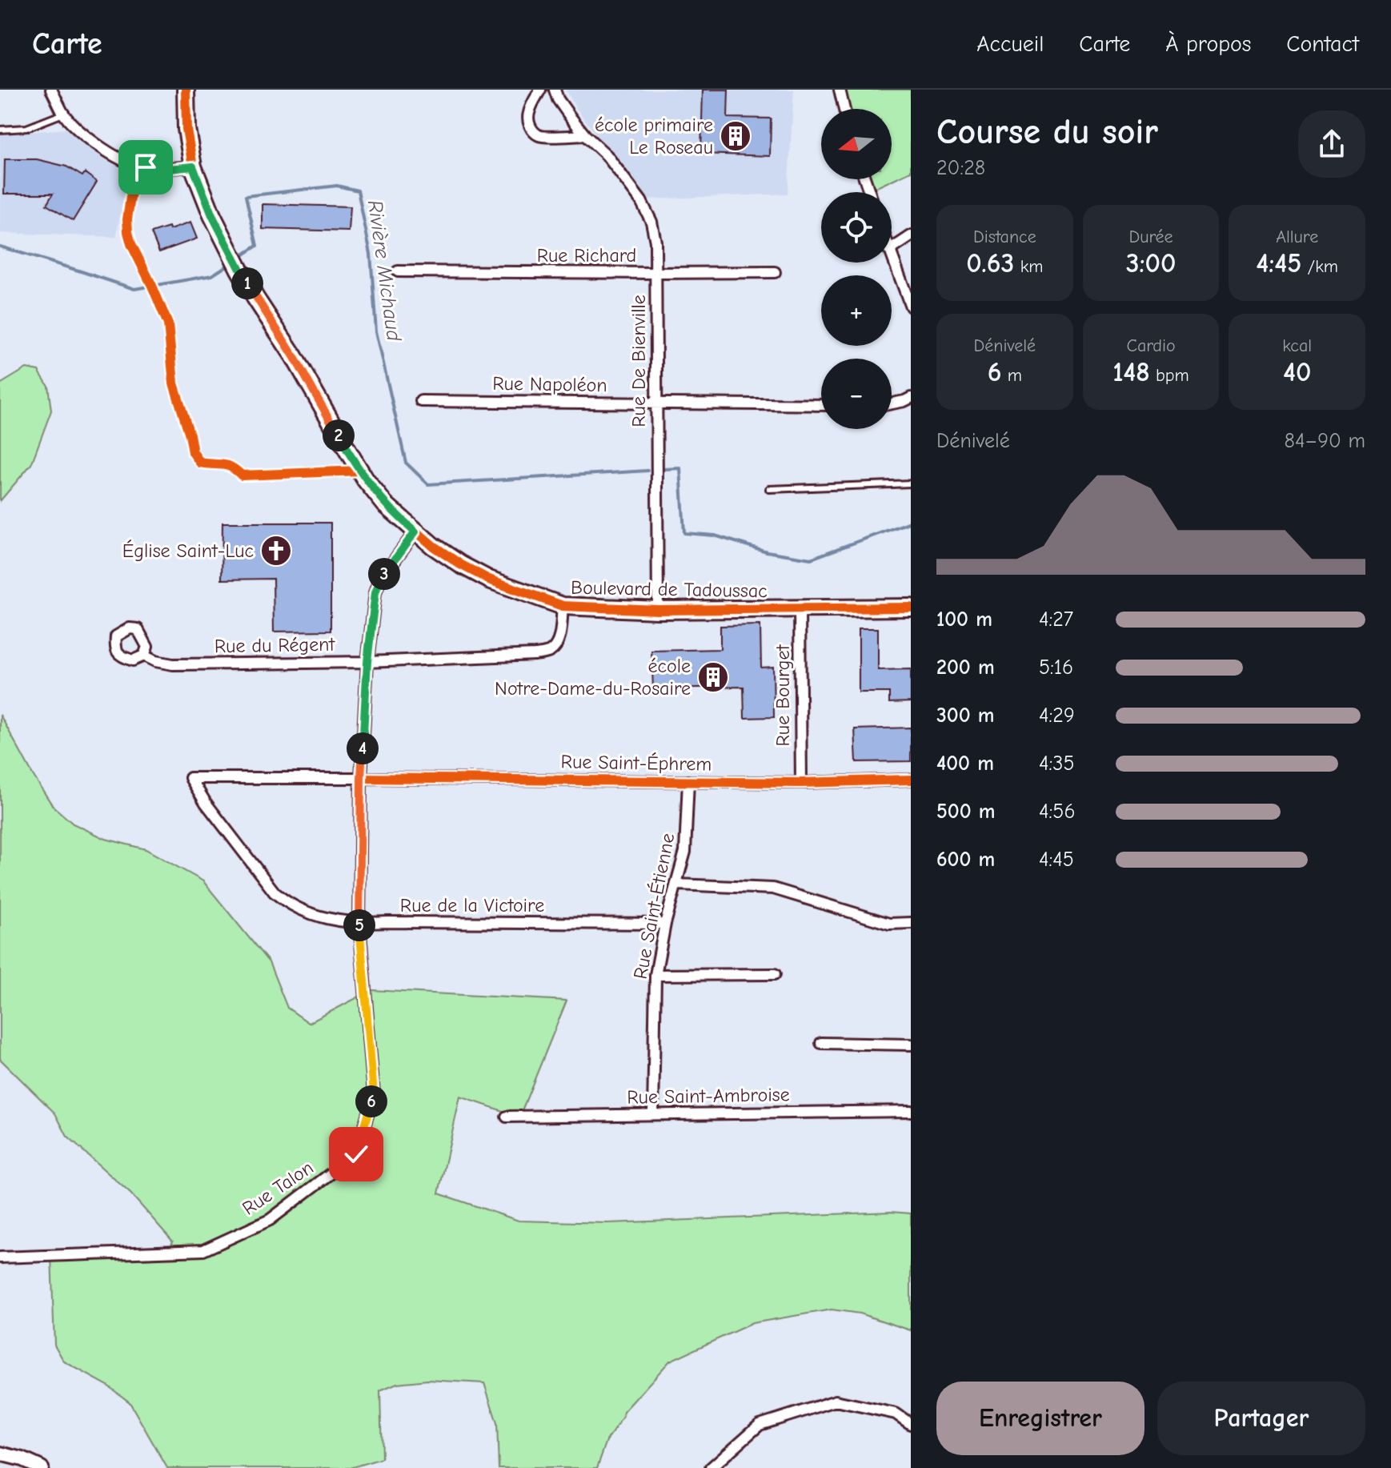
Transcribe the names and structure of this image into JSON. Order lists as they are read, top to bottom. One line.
{"streets":{"main road":["Boulevard de Tadoussac"],"street":["Rue Richard","Rue De Bienville","Rue Napoléon","Rue du Régent","Rue Bourget","Rue Saint-Éphrem","Rue de la Victoire","Rue Saint-Étienne","Rue Saint-Ambroise","Rue Talon"]},"crossings":[["Rue Richard","Rue De Bienville"],["Rue De Bienville","Rue Napoléon"],["Rue De Bienville","Boulevard de Tadoussac"],["Boulevard de Tadoussac","Rue du Régent"],["Boulevard de Tadoussac","Rue Bourget"],["Boulevard de Tadoussac","Rue Talon"],["Rue du Régent","Rue Talon"],["Rue Bourget","Rue Saint-Éphrem"],["Rue Saint-Éphrem","Rue de la Victoire"],["Rue Saint-Éphrem","Rue Saint-Étienne"],["Rue Saint-Éphrem","Rue Talon"],["Rue de la Victoire","Rue Saint-Étienne"],["Rue de la Victoire","Rue Talon"],["Rue Saint-Étienne","Rue Saint-Ambroise"]],"water":["Rivière Michaud"],"places":{"building":["école primaire Le Roseau","école Notre-Dame-du-Rosaire"],"church":["Église Saint-Luc"]},"north":"left","page":{"header":"Carte","nav":["Accueil","Carte","À propos","Contact"],"heading":["Course du soir","20:28"],"map_buttons":["+","−"],"stats":[["Distance","0.63 km"],["Durée","3:00"],["Allure","4:45 /km"],["Dénivelé","6 m"],["Cardio","148 bpm"],["kcal","40"]],"pins":["1","2","3","4","5","6"],"chart":["Dénivelé","84–90 m"],"list":[{"name":"100 m","note":"4:27"},{"name":"200 m","note":"5:16"},{"name":"300 m","note":"4:29"},{"name":"400 m","note":"4:35"},{"name":"500 m","note":"4:56"},{"name":"600 m","note":"4:45"}],"buttons":["Enregistrer","Partager"]}}
